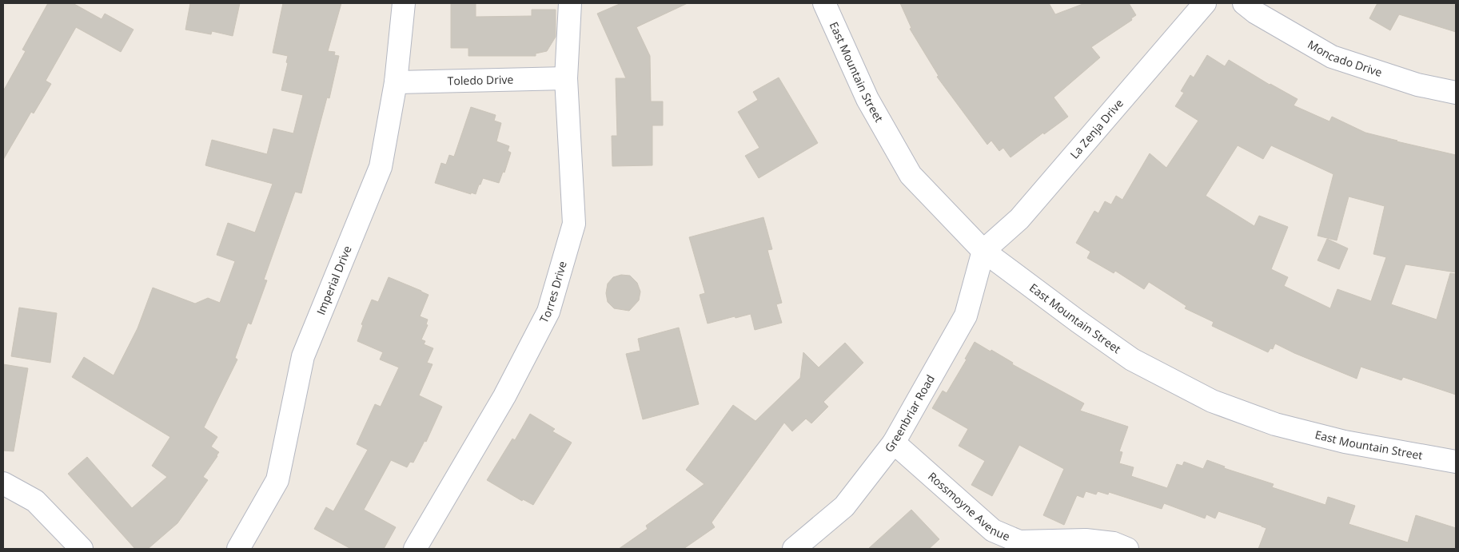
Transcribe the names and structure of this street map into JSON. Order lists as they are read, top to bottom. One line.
{"streets":{"street":["Moncado Drive","East Mountain Street","Toledo Drive","La Zenja Drive","Imperial Drive","Torres Drive","Greenbriar Road","Rossmoyne Avenue"]},"crossings":[["East Mountain Street","La Zenja Drive"],["East Mountain Street","Greenbriar Road"],["Toledo Drive","Imperial Drive"],["Toledo Drive","Torres Drive"],["La Zenja Drive","Greenbriar Road"],["Greenbriar Road","Rossmoyne Avenue"]]}
